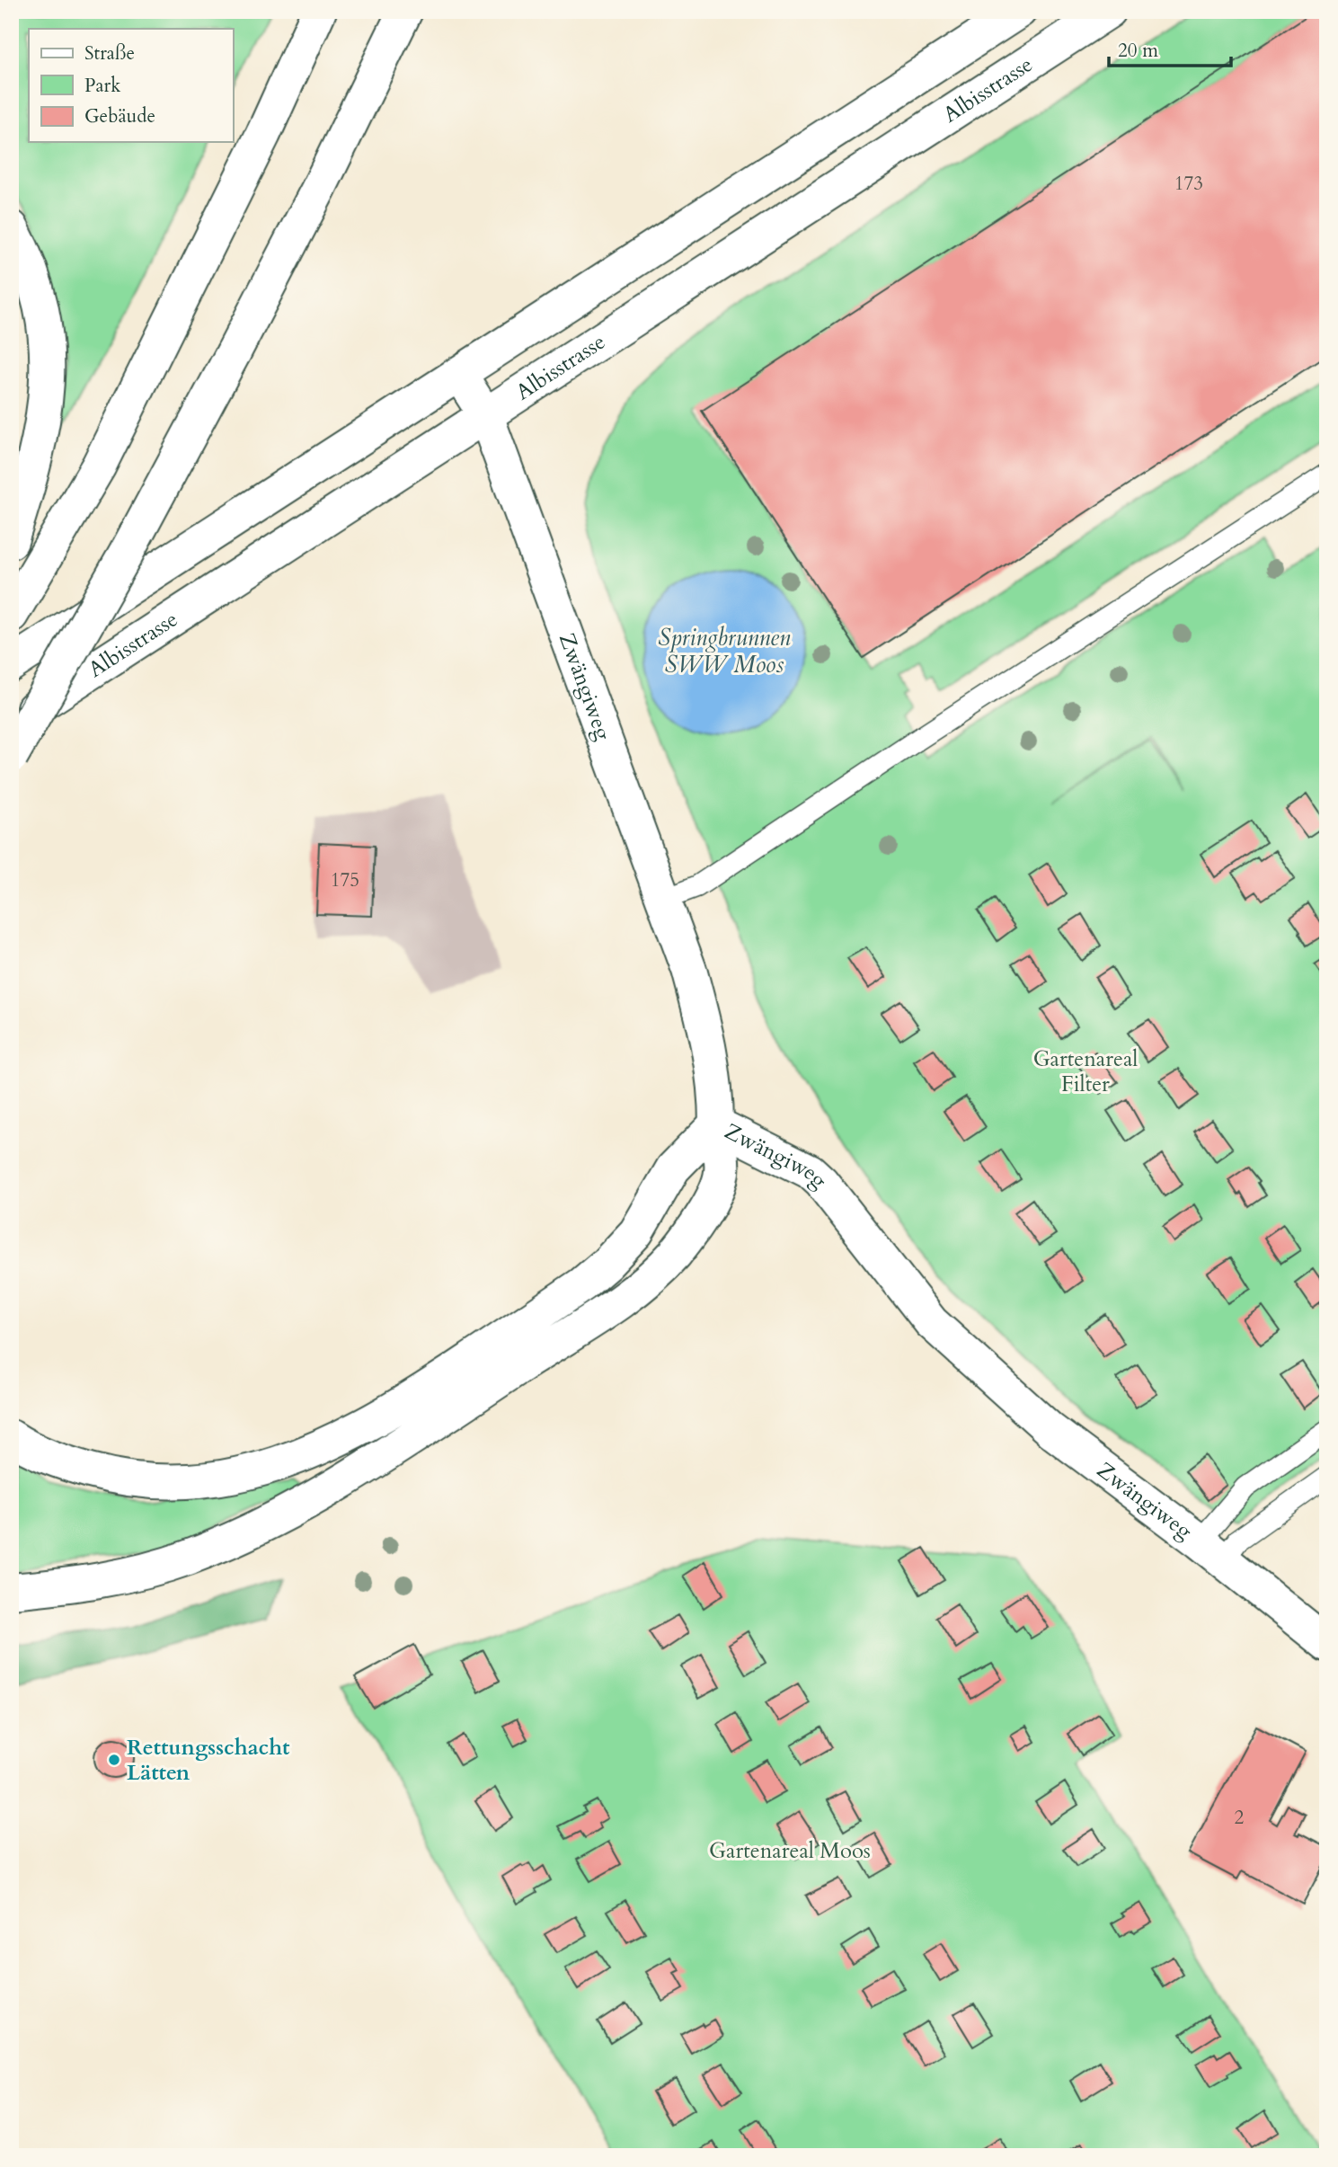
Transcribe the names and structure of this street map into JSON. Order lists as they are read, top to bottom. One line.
{"streets":{"main road":["Albisstrasse","Zwängiweg"]},"crossings":[["Albisstrasse","Zwängiweg"]],"water":["Springbrunnen SWW Moos"],"parks":["Gartenareal Filter","Gartenareal Moos"],"places":["Rettungsschacht Lätten"],"house_numbers":["173","175","2"],"legend":["Straße","Park","Gebäude"],"scale_bar":"20 m"}
